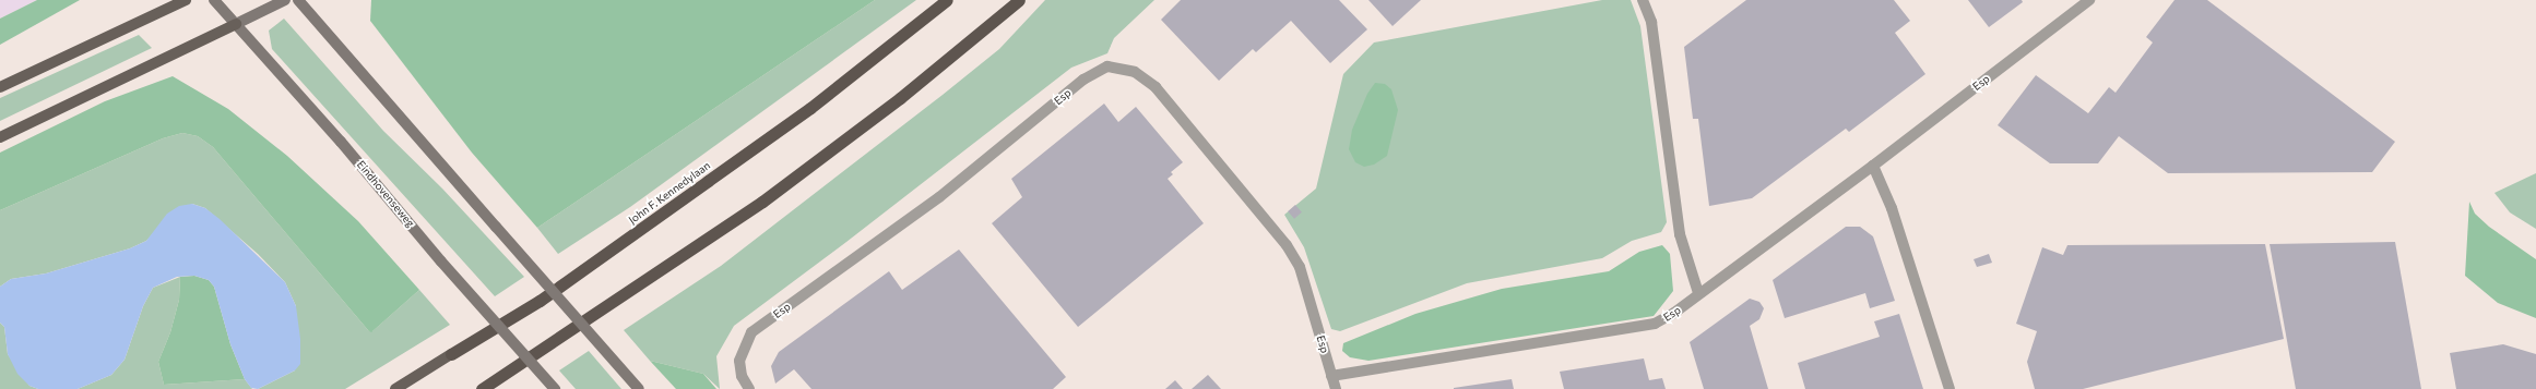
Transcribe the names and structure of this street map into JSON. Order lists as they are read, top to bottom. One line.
{"streets":{"highway":["John F. Kennedylaan"],"main road":["Eindhovenseweg"],"street":["Esp"]}}
